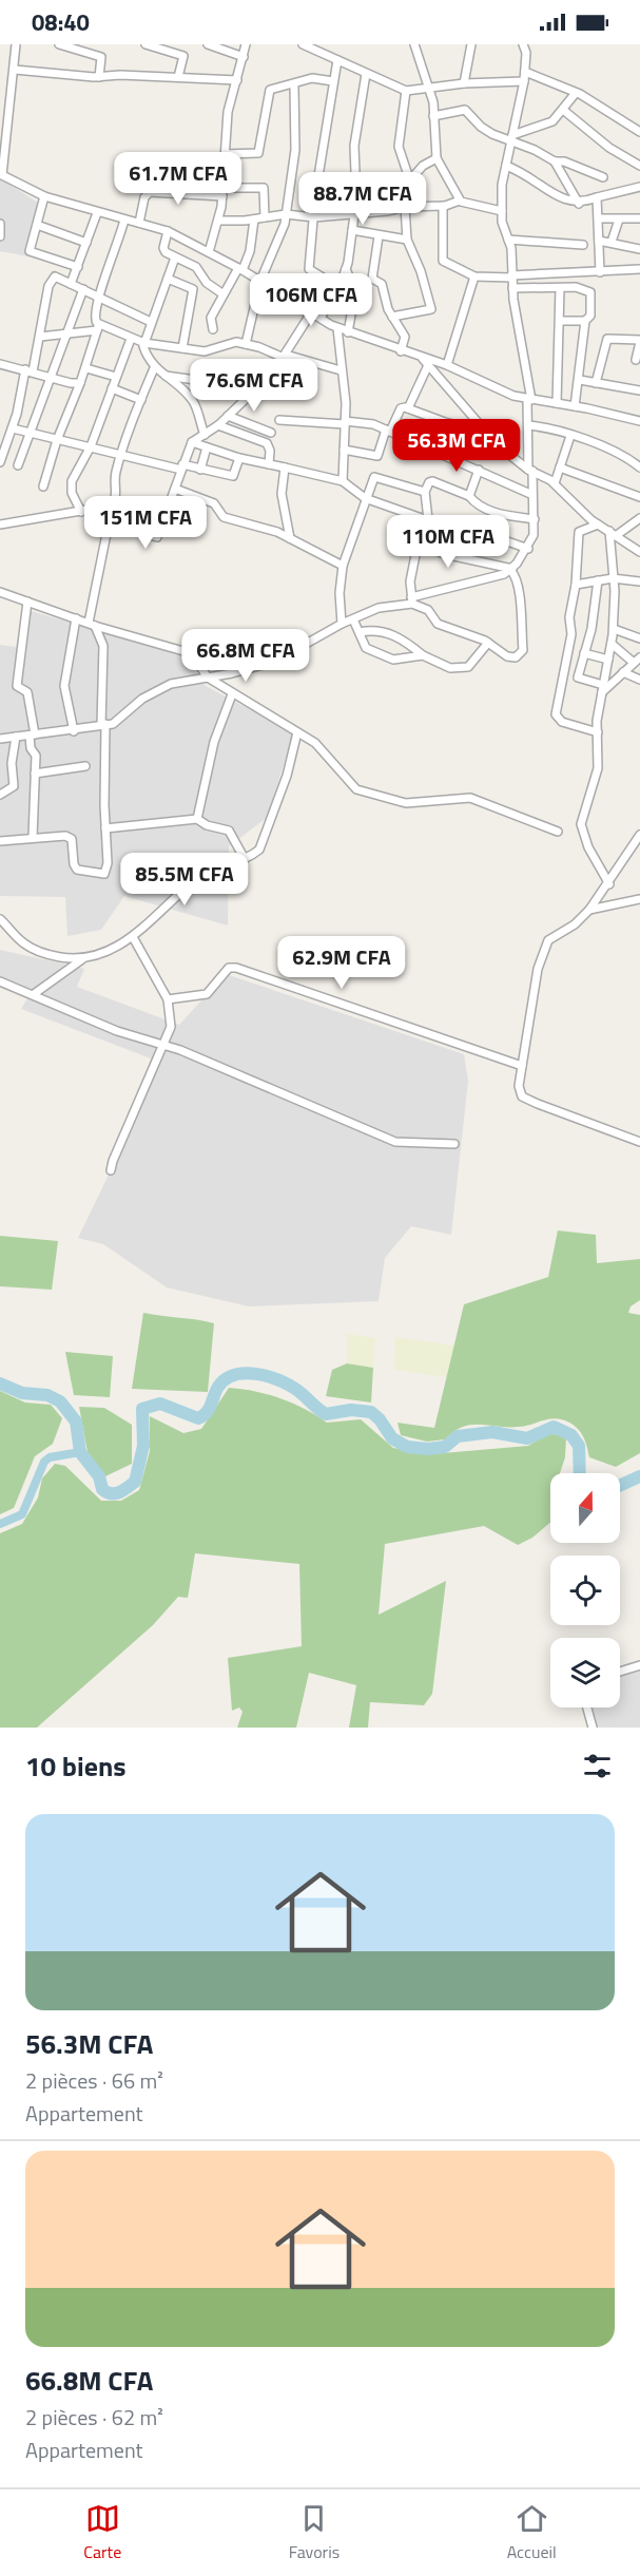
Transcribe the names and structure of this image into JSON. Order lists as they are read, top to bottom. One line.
{"north":"top","page":{"status":"08:40","price":["61.7M CFA","88.7M CFA","106M CFA","76.6M CFA","56.3M CFA","151M CFA","110M CFA","66.8M CFA","85.5M CFA","62.9M CFA"],"heading":"10 biens","list":[{"name":"56.3M CFA","note":"2 pièces · 66 m² · Appartement"},{"name":"66.8M CFA","note":"2 pièces · 62 m² · Appartement"}],"tabs":["Carte","Favoris","Accueil"]}}
